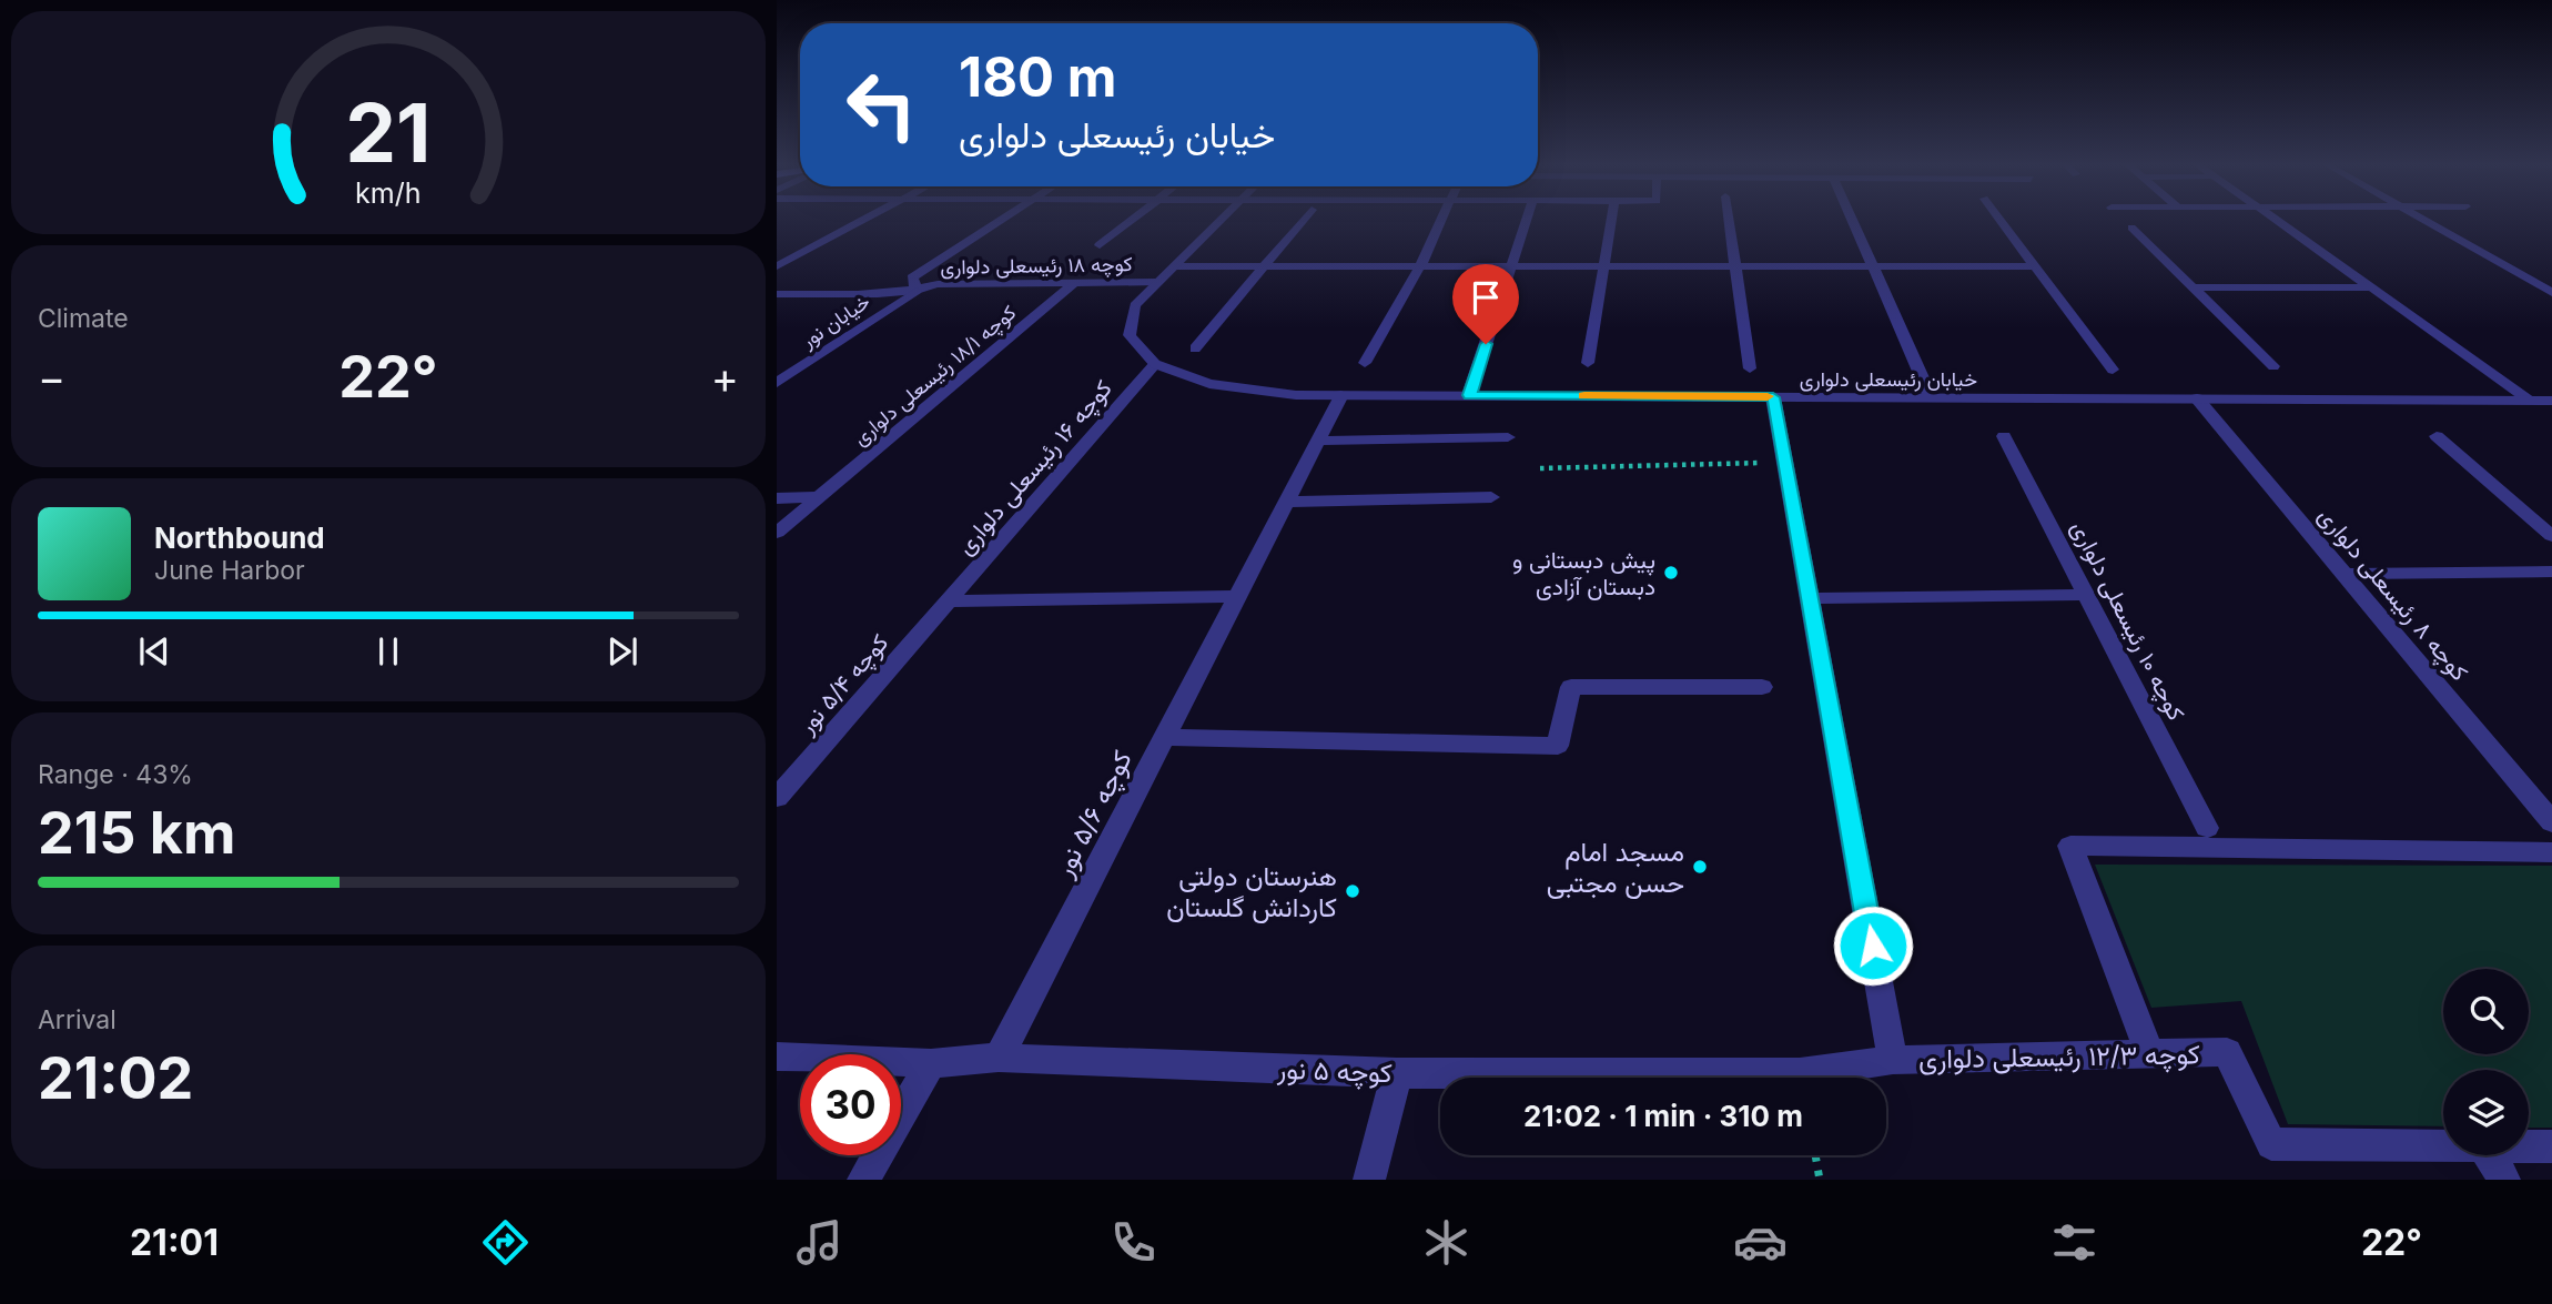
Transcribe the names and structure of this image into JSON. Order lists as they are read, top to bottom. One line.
{"streets":{"street":["کوچه ۱۸ رئیسعلی دلواری","خیابان نور","کوچه ۱۸/۱ رئیسعلی دلواری","خیابان رئیسعلی دلواری","کوچه ۱۶ رئیسعلی دلواری","کوچه ۸ رئیسعلی دلواری","کوچه ۱۰ رئیسعلی دلواری","کوچه ۵/۴ نور","کوچه ۵/۶ نور","کوچه ۱۲/۳ رئیسعلی دلواری","کوچه ۵ نور"]},"crossings":[["کوچه ۱۸ رئیسعلی دلواری","خیابان نور"],["کوچه ۱۸ رئیسعلی دلواری","کوچه ۱۸/۱ رئیسعلی دلواری"],["کوچه ۱۸ رئیسعلی دلواری","خیابان رئیسعلی دلواری"],["خیابان رئیسعلی دلواری","کوچه ۱۶ رئیسعلی دلواری"],["خیابان رئیسعلی دلواری","کوچه ۸ رئیسعلی دلواری"],["خیابان رئیسعلی دلواری","کوچه ۵/۶ نور"],["کوچه ۱۶ رئیسعلی دلواری","کوچه ۵/۴ نور"],["کوچه ۵/۶ نور","کوچه ۵ نور"],["کوچه ۱۲/۳ رئیسعلی دلواری","کوچه ۵ نور"]],"places":["پیش دبستانی و دبستان آزادی","مسجد امام حسن مجتبی","هنرستان دولتی کاردانش گلستان"],"page":{"turn":["180 m","خیابان رئیسعلی دلواری"],"tile":["Climate",["Range · 43%","215 km"],["Arrival","21:02"]],"heat":["−","22°","+"],"song":["Northbound","June Harbor"],"limit":"30","trip":"21:02 · 1 min · 310 m","tabs":["21:01","22°"],"gauge":["21","km/h"]}}
